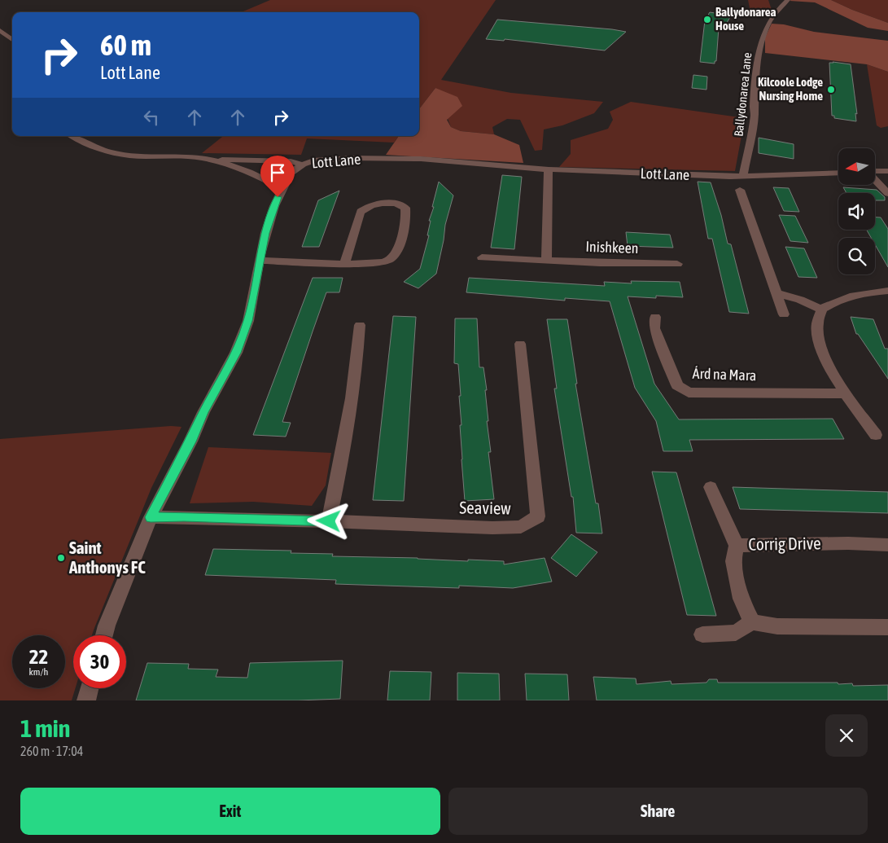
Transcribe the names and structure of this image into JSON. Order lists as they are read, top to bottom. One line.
{"streets":{"street":["Ballydonarea Lane","Lott Lane","Inishkeen","Árd na Mara","Seaview","Corrig Drive"]},"crossings":[["Ballydonarea Lane","Lott Lane"],["Lott Lane","Seaview"]],"places":["Ballydonarea House","Kilcoole Lodge Nursing Home","Saint Anthonys FC"],"north":"left","page":{"turn":["60 m","Lott Lane"],"speed":"22 km/h","limit":"30","heading":["1 min","260 m · 17:04"],"buttons":["Exit","Share"]}}
